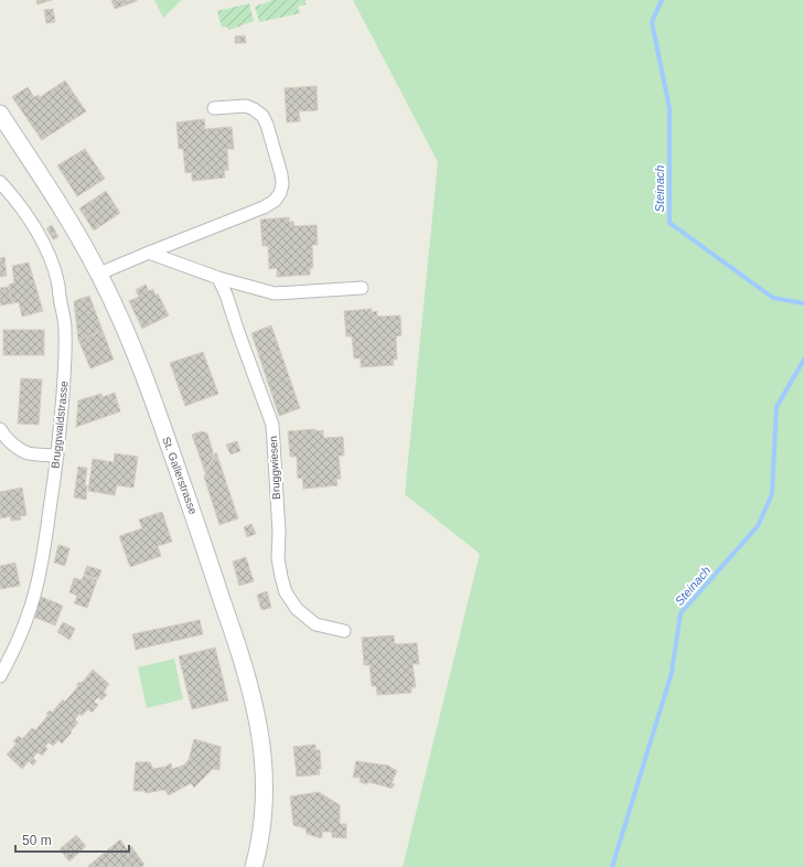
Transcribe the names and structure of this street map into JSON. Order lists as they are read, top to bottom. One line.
{"streets":{"main road":["St. Gallerstrasse"],"street":["Bruggwaldstrasse","Bruggwiesen"]},"water":["Steinach"],"scale_bar":"50 m"}
